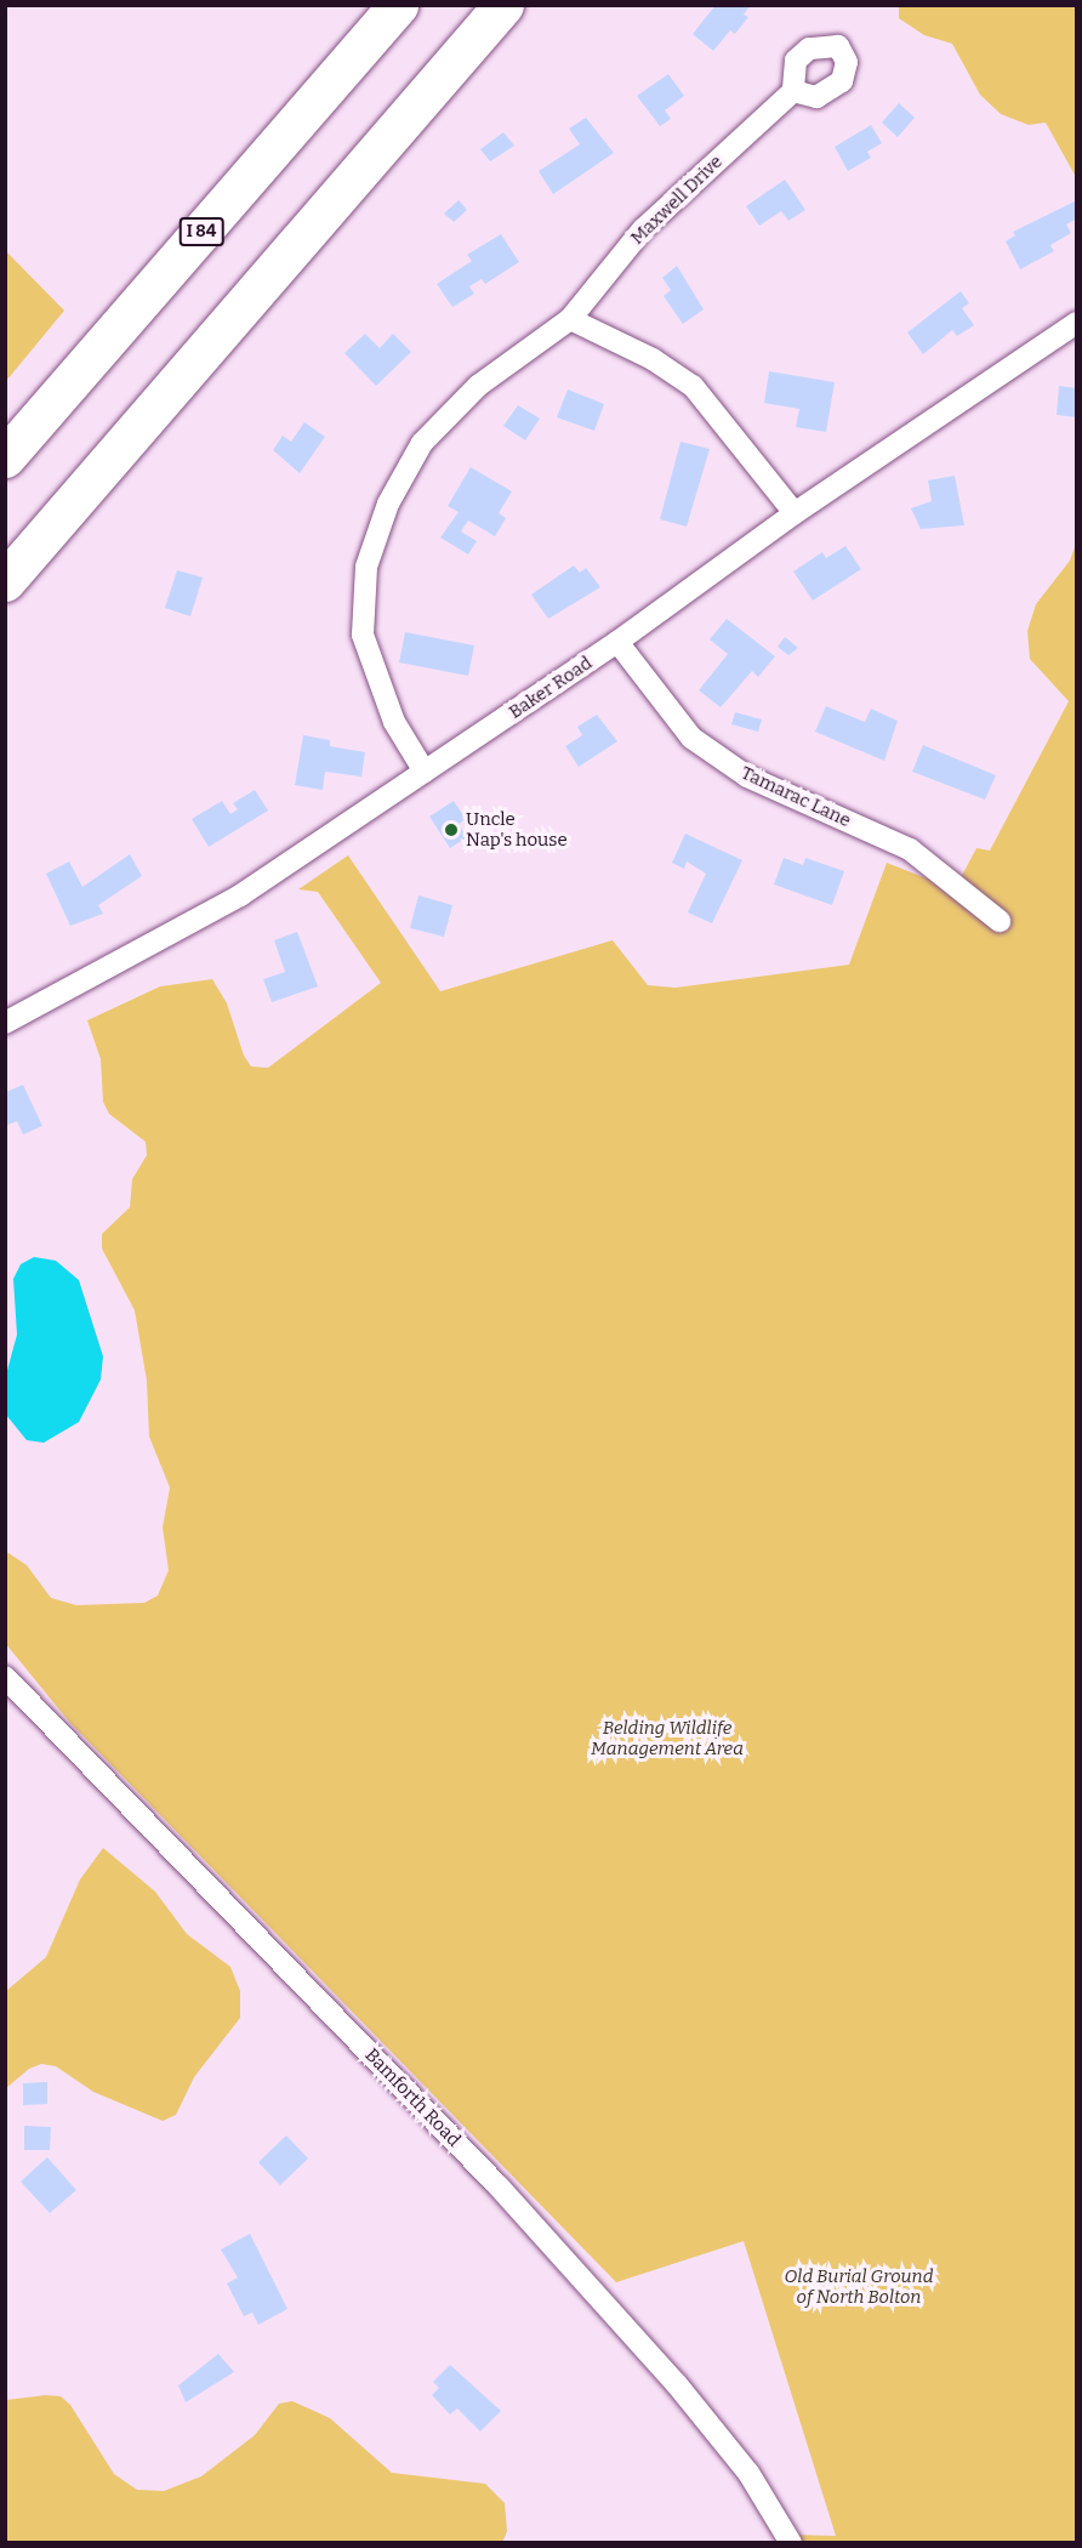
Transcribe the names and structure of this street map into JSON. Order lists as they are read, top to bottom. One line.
{"streets":{"highway":["I 84"],"street":["Maxwell Drive","Baker Road","Tamarac Lane","Bamforth Road"]},"crossings":[["Maxwell Drive","Baker Road"],["Baker Road","Tamarac Lane"]],"parks":["Belding Wildlife Management Area","Old Burial Ground of North Bolton"],"places":["Uncle Nap's house"]}
